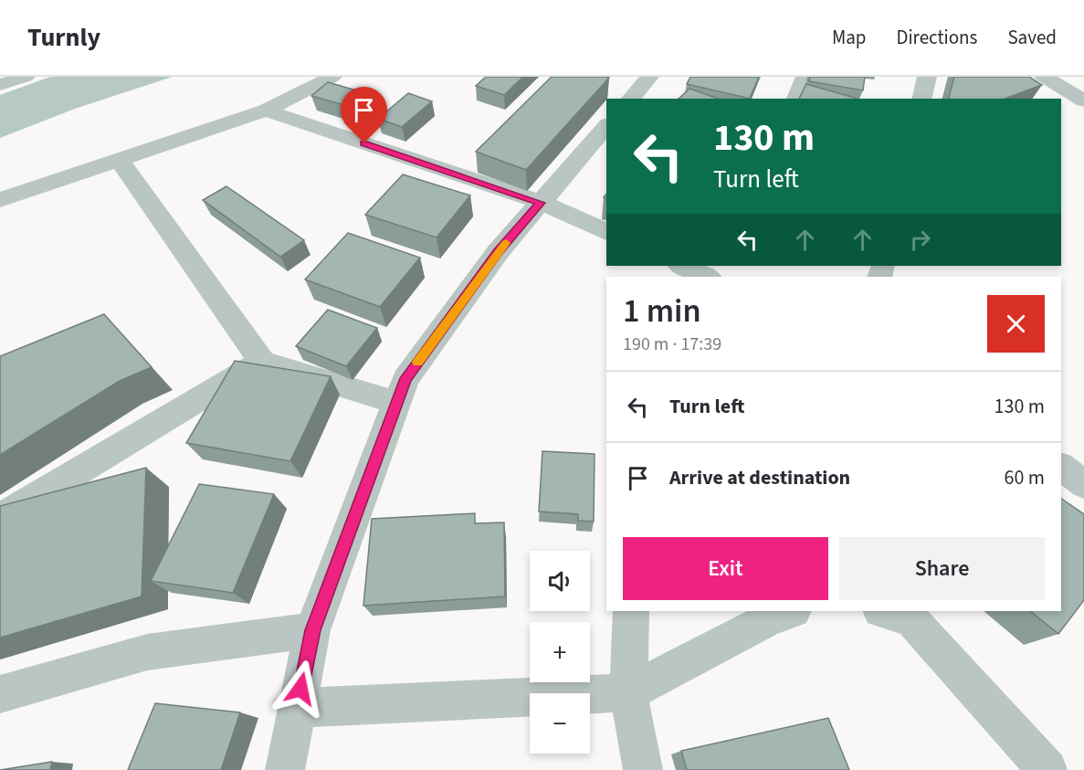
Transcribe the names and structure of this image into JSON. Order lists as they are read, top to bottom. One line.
{"page":{"header":"Turnly","nav":["Map","Directions","Saved"],"turn":["130 m","Turn left"],"heading":["1 min","190 m · 17:39"],"list":[{"name":"Turn left","value":"130 m"},{"name":"Arrive at destination","value":"60 m"}],"buttons":["Exit","Share"],"map_buttons":["+","−"]}}
